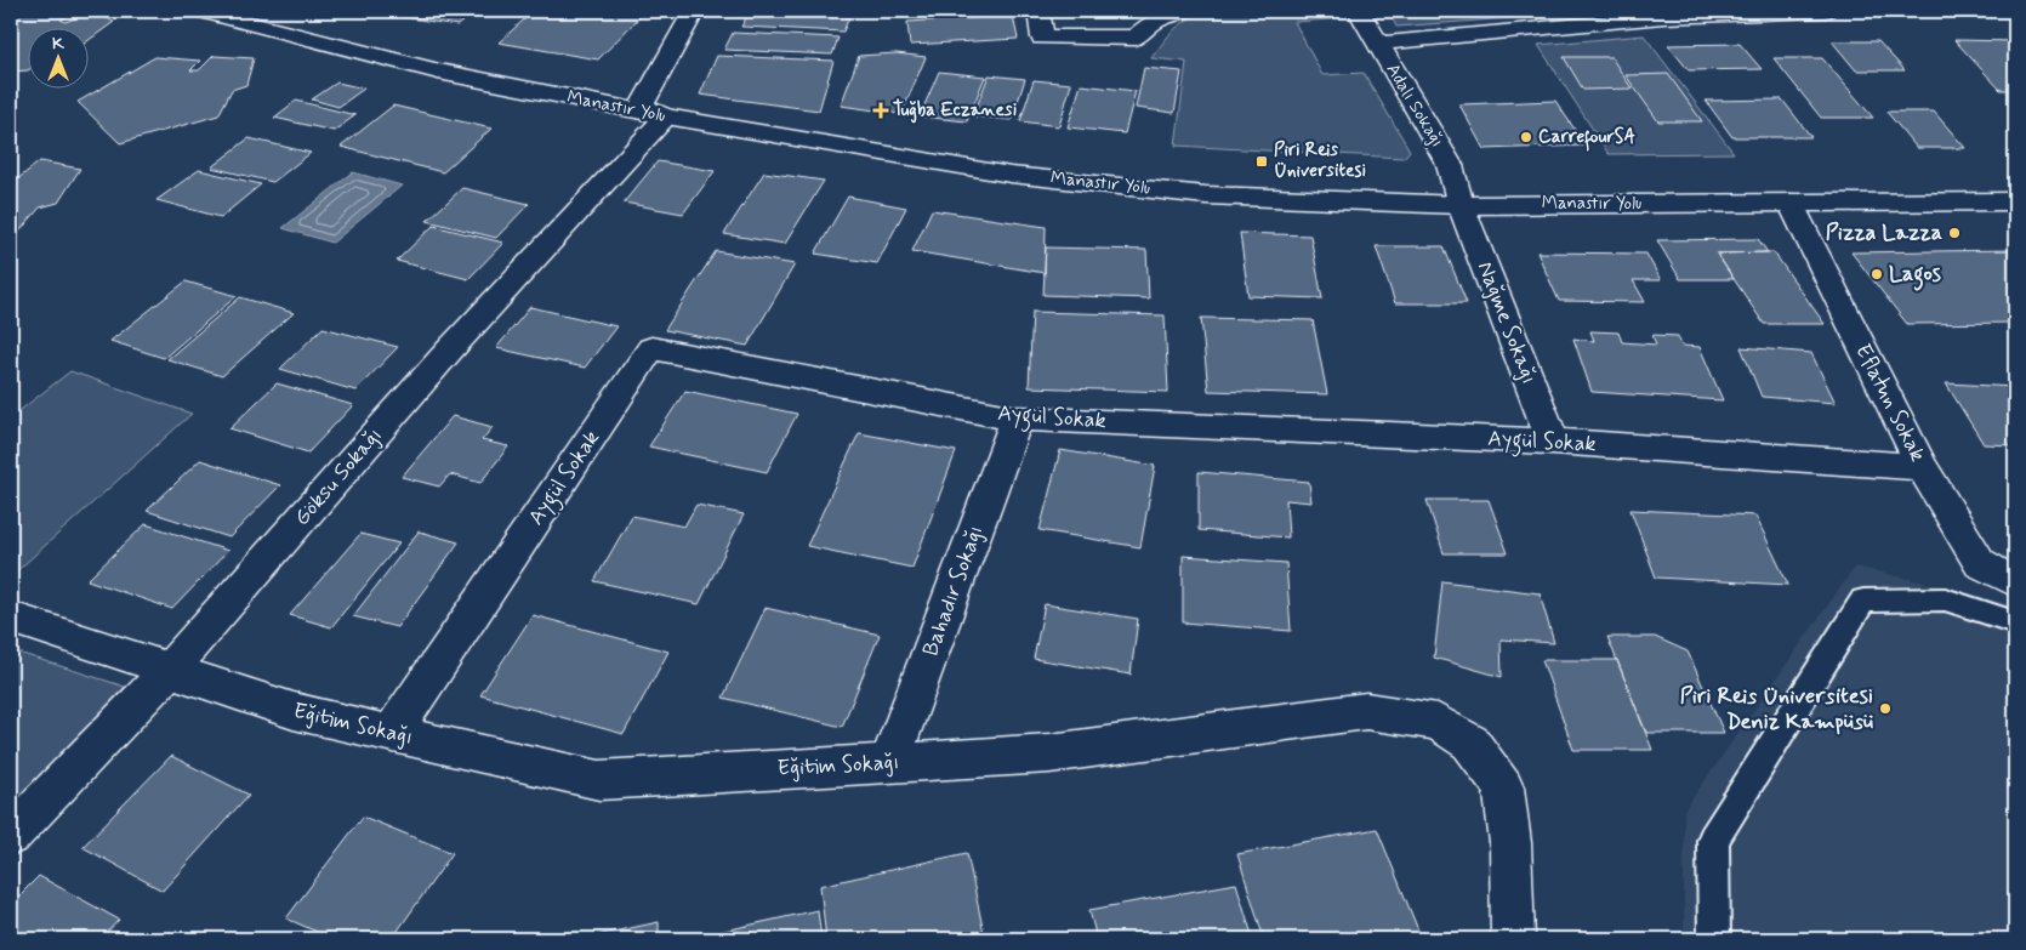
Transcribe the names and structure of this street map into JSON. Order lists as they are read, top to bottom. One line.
{"streets":{"street":["Adalı Sokağı","Manastır Yolu","Nağme Sokağı","Eflatun Sokak","Aygül Sokak","Göksu Sokağı","Bahadır Sokağı","Eğitim Sokağı"]},"crossings":[["Adalı Sokağı","Manastır Yolu"],["Adalı Sokağı","Nağme Sokağı"],["Manastır Yolu","Nağme Sokağı"],["Manastır Yolu","Eflatun Sokak"],["Manastır Yolu","Göksu Sokağı"],["Nağme Sokağı","Aygül Sokak"],["Eflatun Sokak","Aygül Sokak"],["Aygül Sokak","Bahadır Sokağı"],["Aygül Sokak","Eğitim Sokağı"],["Göksu Sokağı","Eğitim Sokağı"],["Bahadır Sokağı","Eğitim Sokağı"]],"places":{"health":["Tuğba Eczanesi"],"other":["CarrefourSA","Pizza Lazza","Lagos","Piri Reis Üniversitesi Deniz Kampüsü"],"transit":["Piri Reis Üniversitesi"]},"north":"top"}
